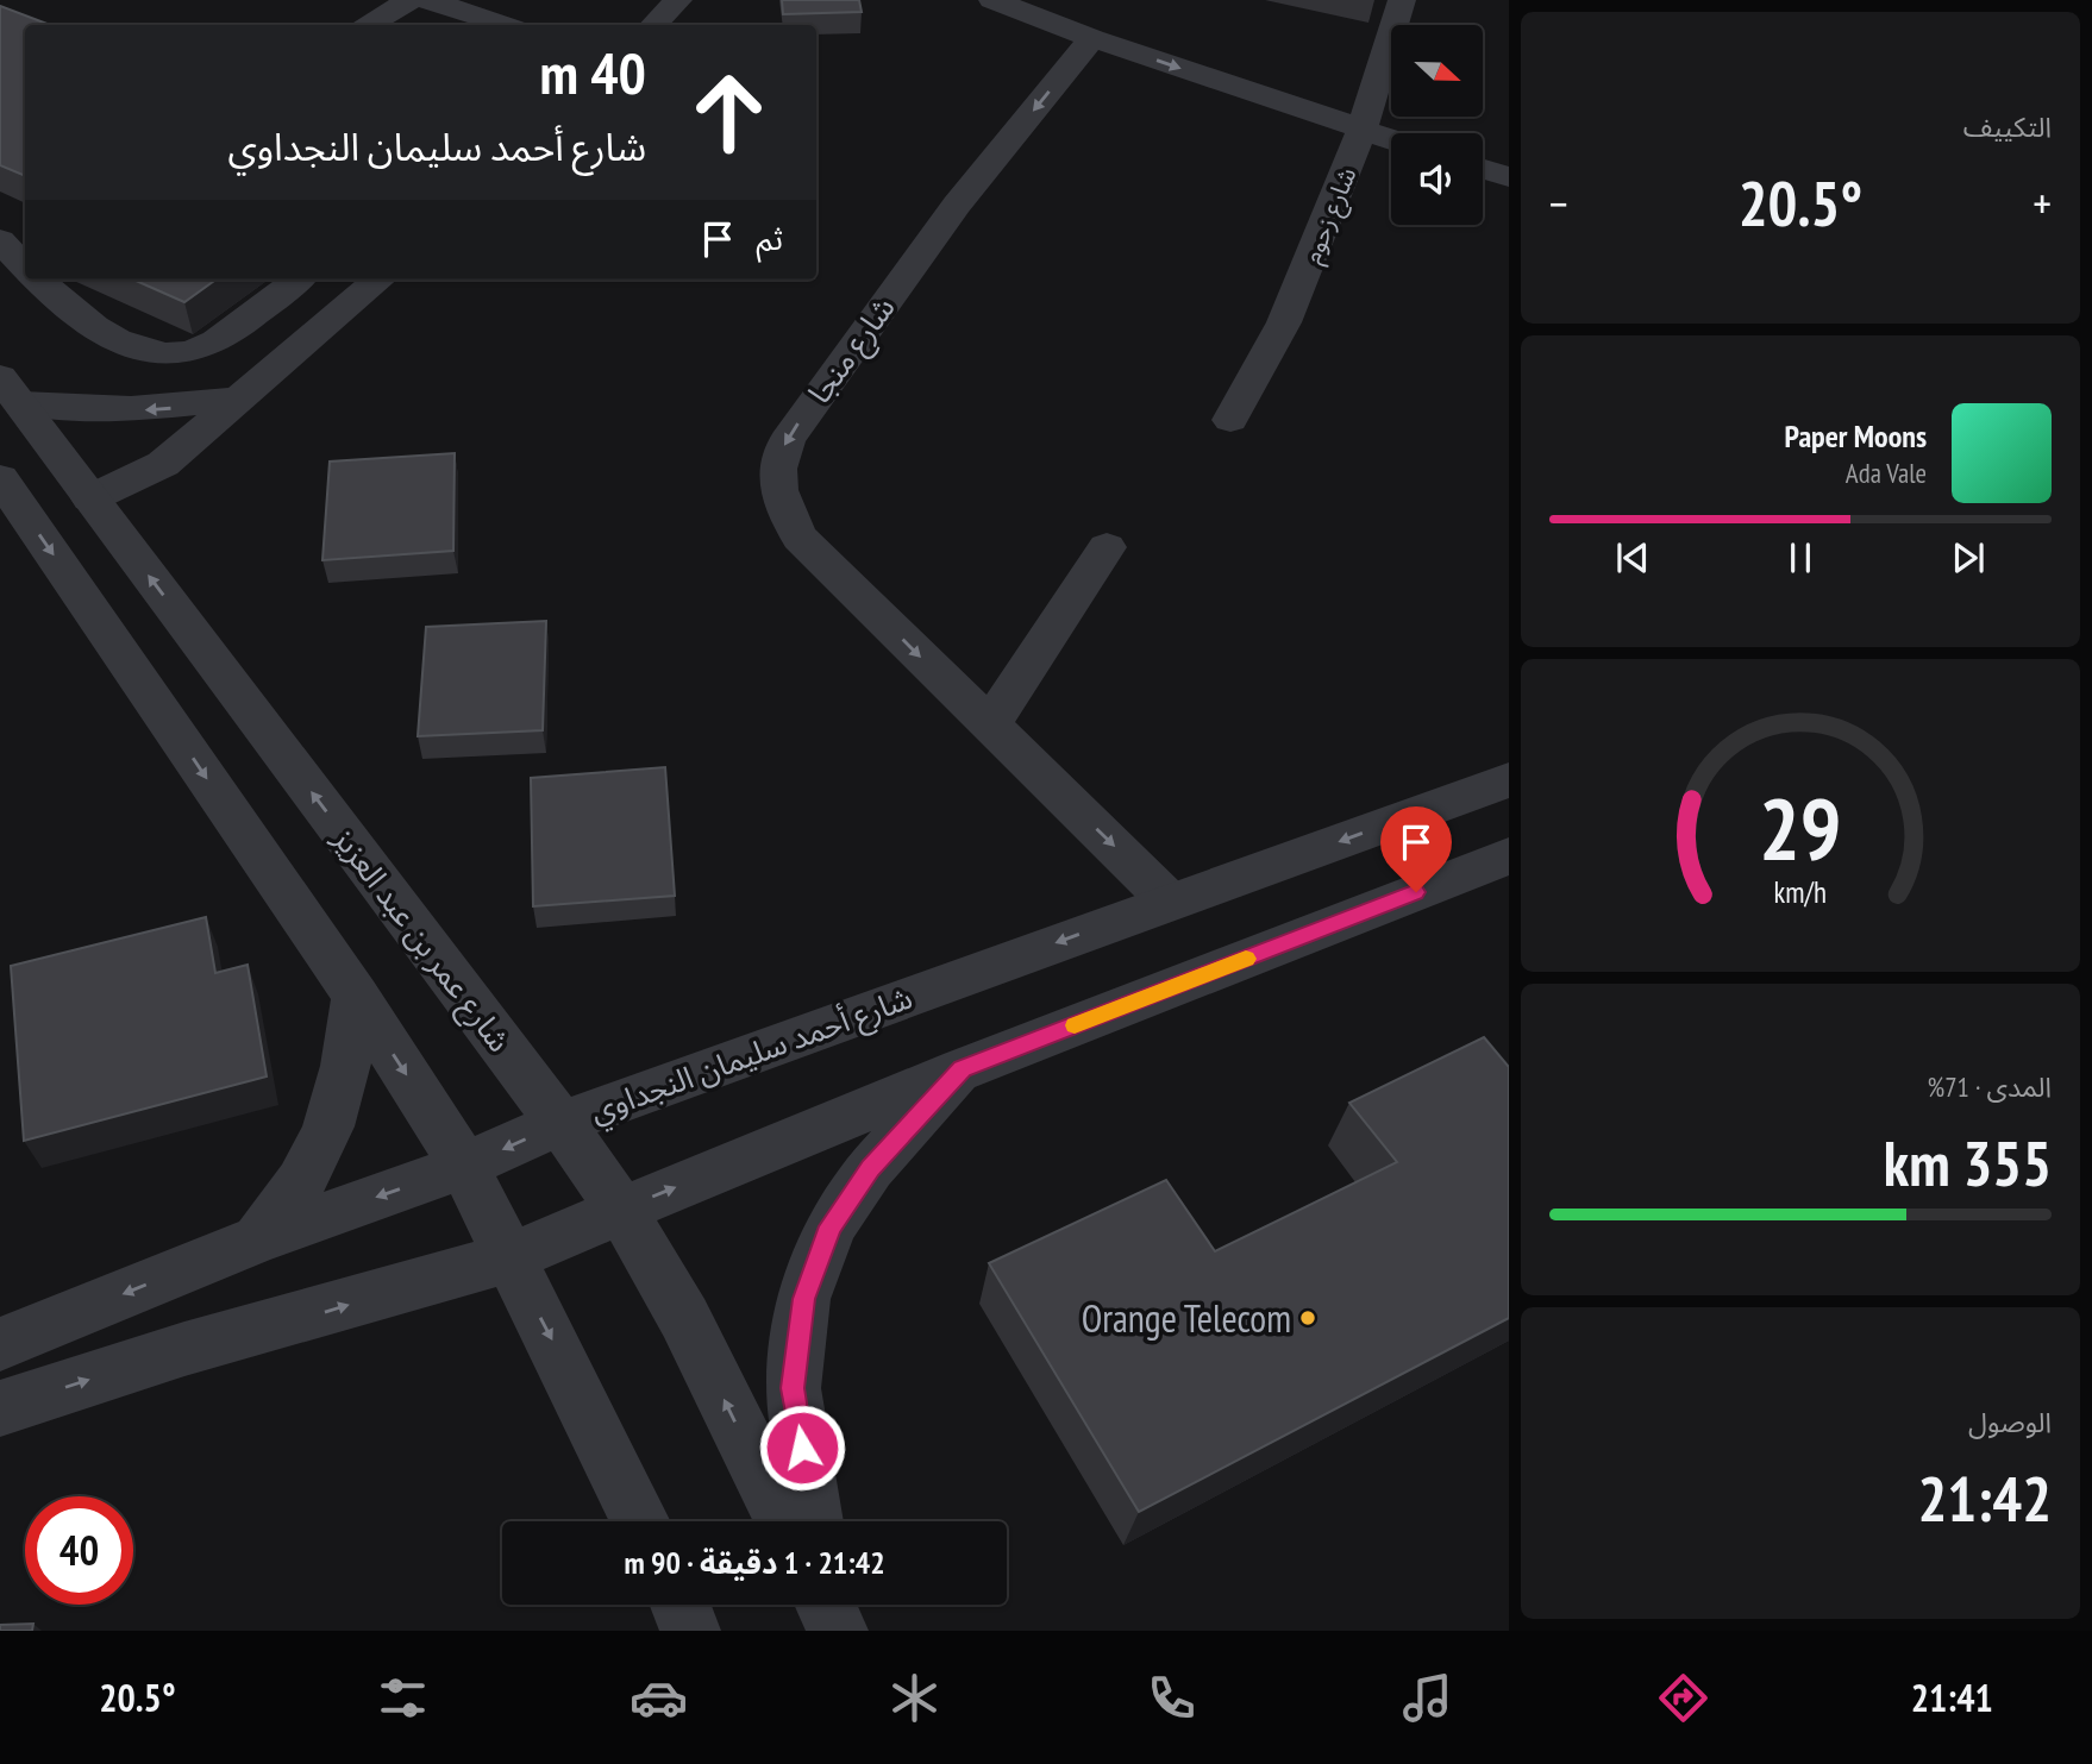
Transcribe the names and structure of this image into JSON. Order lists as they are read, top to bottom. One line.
{"streets":{"street":["شارع زحوم","شارع منجا","شارع عمر بن عبد العزيز","شارع أحمد سليمان النجداوي"]},"crossings":[["شارع منجا","شارع أحمد سليمان النجداوي"],["شارع عمر بن عبد العزيز","شارع أحمد سليمان النجداوي"]],"places":["Orange Telecom"],"north":"right","page":{"tile":["التكييف",["المدى · 71%","355 km"],["الوصول","21:42"]],"turn":["40 m","شارع أحمد سليمان النجداوي"],"heat":["−","20.5°","+"],"then":"ثم","song":["Paper Moons","Ada Vale"],"limit":"40","trip":"21:42 · 1 دقيقة · 90 m","tabs":["21:41","20.5°"],"gauge":["29","km/h"]}}
